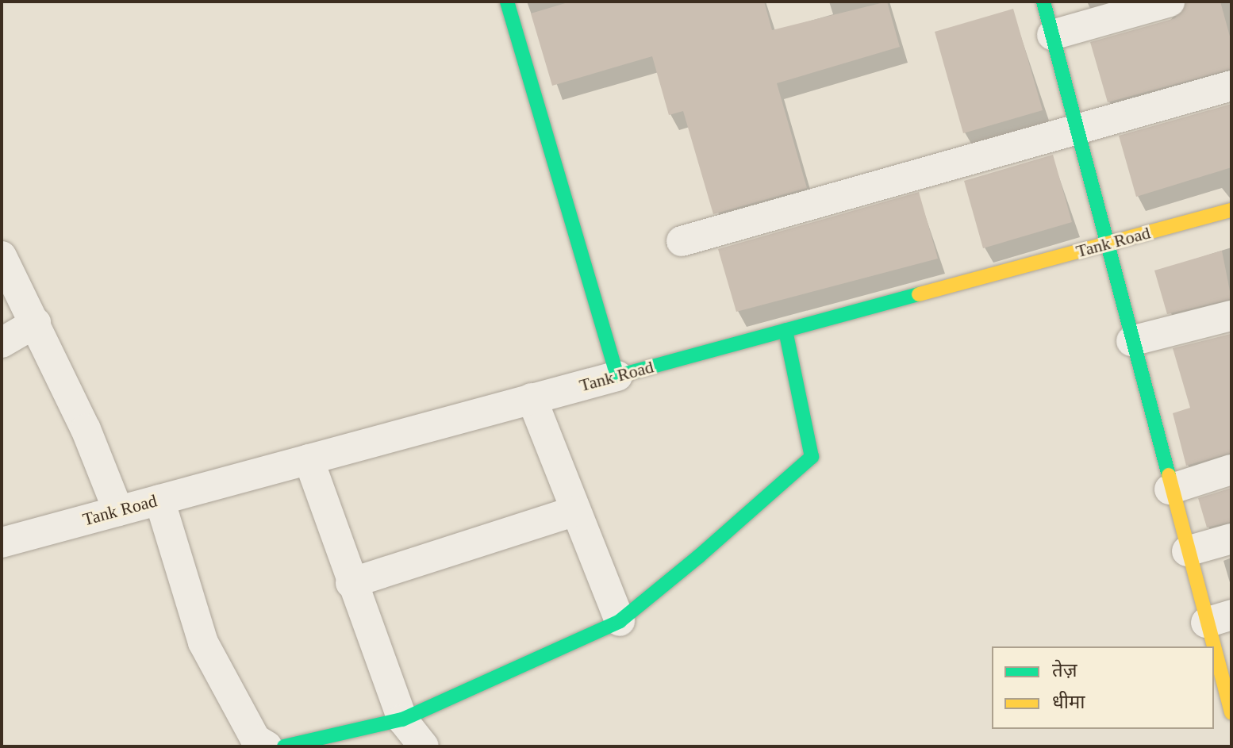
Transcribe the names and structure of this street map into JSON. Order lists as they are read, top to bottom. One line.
{"streets":{"street":["Tank Road"]},"legend":["तेज़","धीमा"]}
